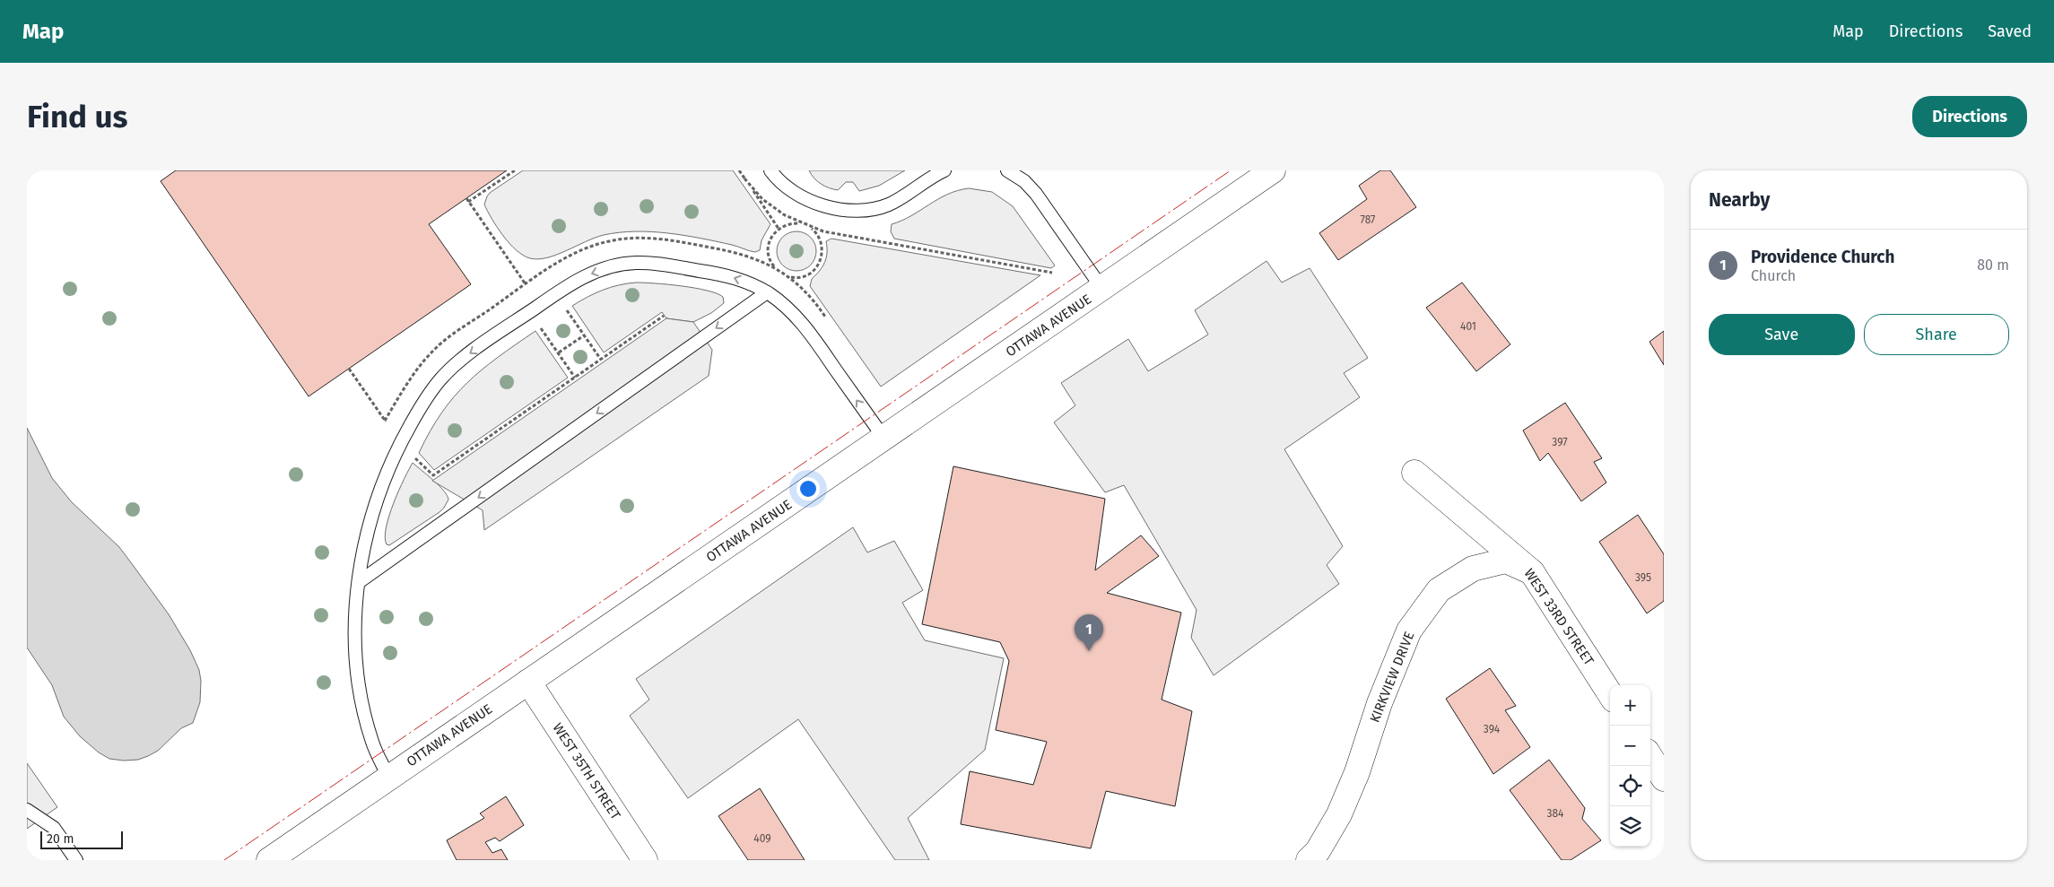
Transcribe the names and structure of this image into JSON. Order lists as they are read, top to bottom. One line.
{"streets":{"street":["OTTAWA AVENUE","WEST 33RD STREET","KIRKVIEW DRIVE","WEST 35TH STREET"]},"crossings":[["OTTAWA AVENUE","WEST 35TH STREET"],["WEST 33RD STREET","KIRKVIEW DRIVE"]],"house_numbers":["787","401","397","395","394","384","409"],"scale_bar":"20 m","page":{"header":"Map","nav":["Map","Directions","Saved"],"buttons":["Directions",["Save","Share"]],"title":"Find us","heading":"Nearby","list":[{"mark":"1","name":"Providence Church","note":"Church","value":"80 m"}],"pins":"1","map_buttons":["+","−"],"scale":"20 m"}}
